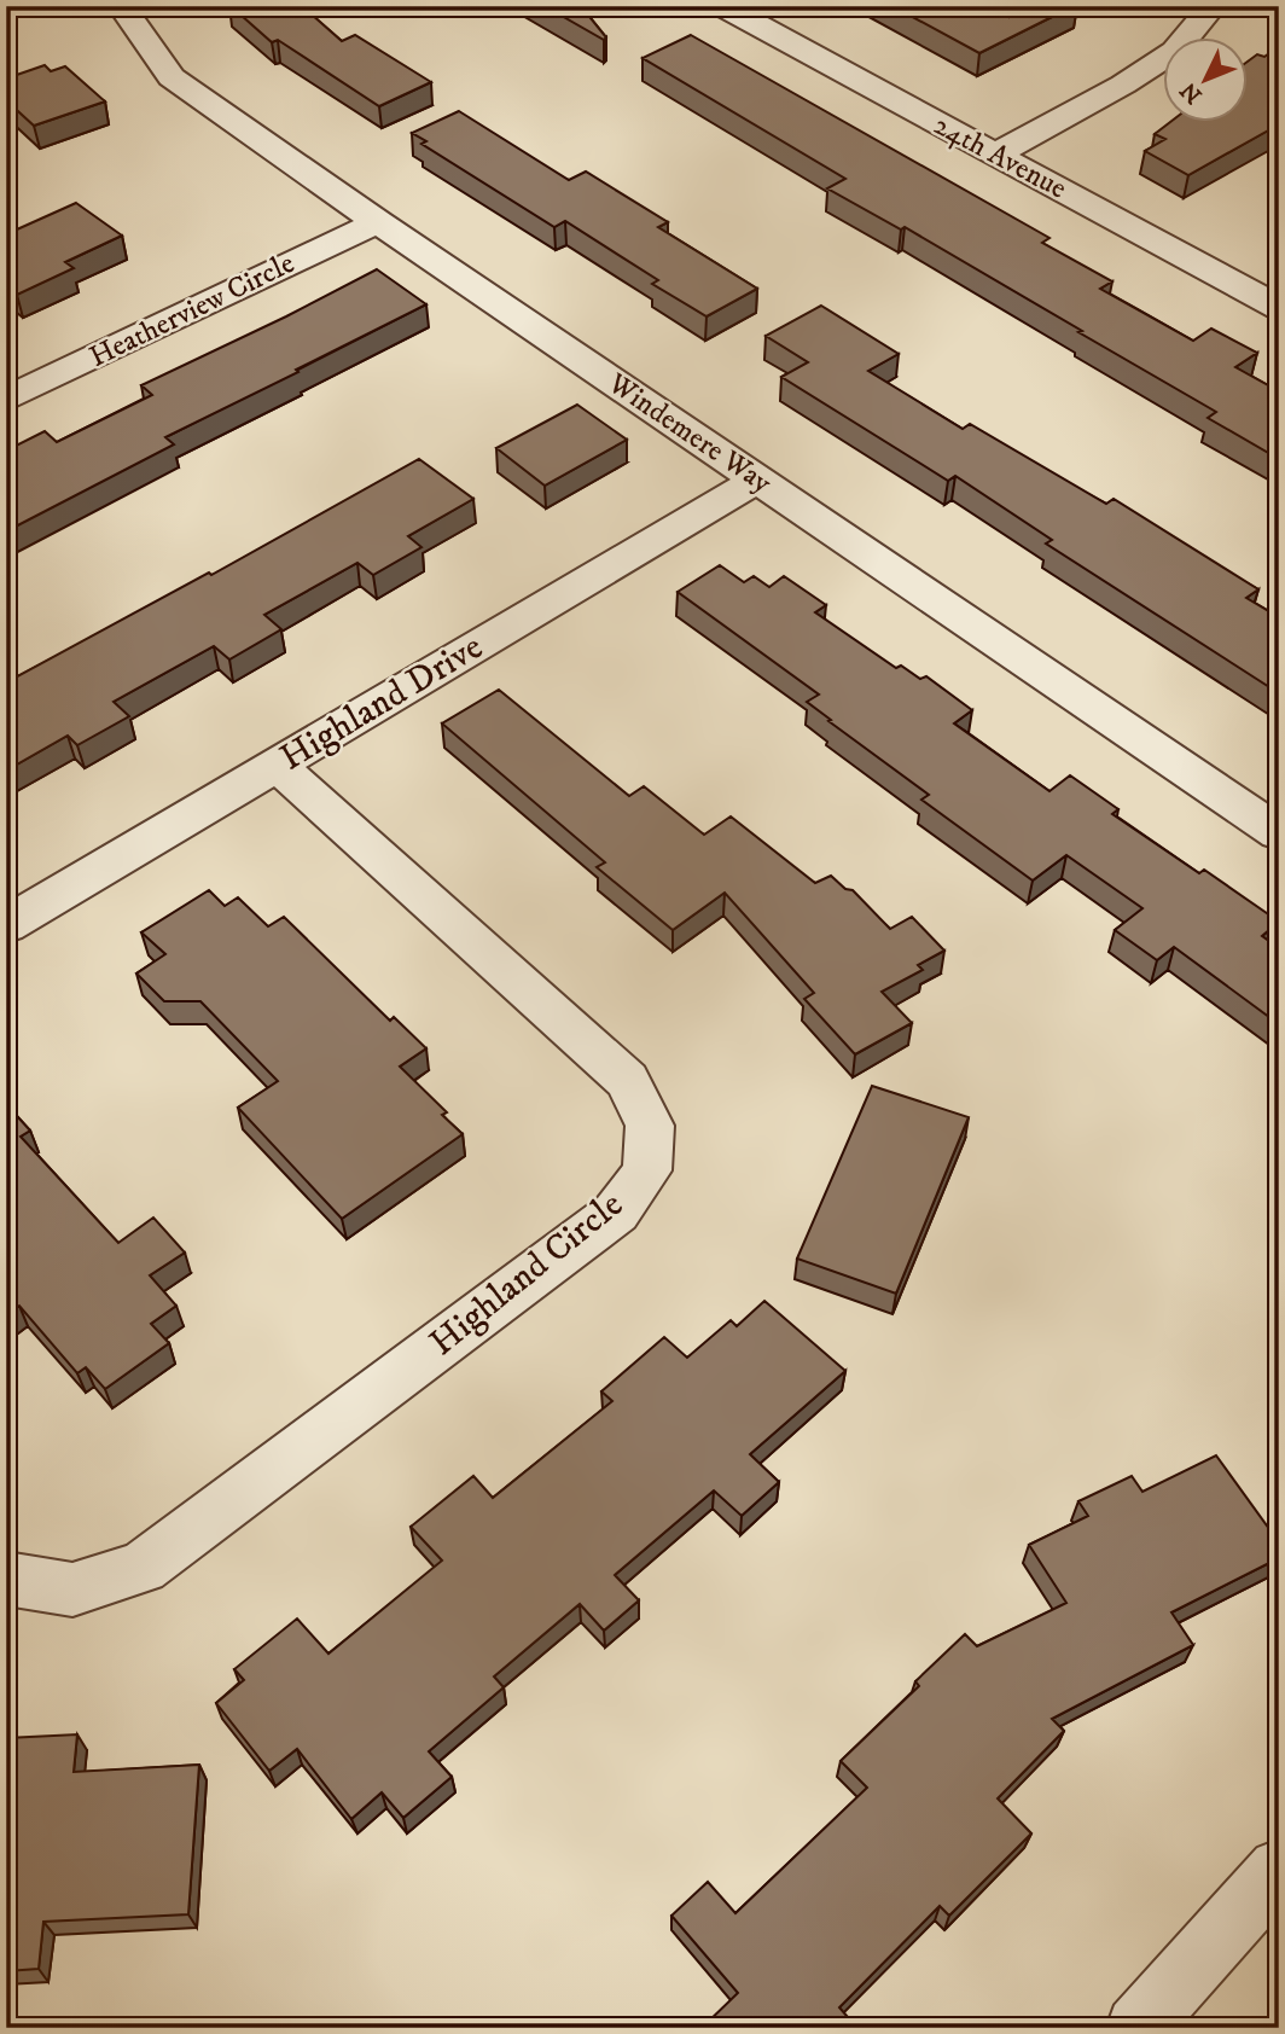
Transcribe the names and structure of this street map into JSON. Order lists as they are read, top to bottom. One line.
{"streets":{"street":["24th Avenue","Heatherview Circle","Windemere Way","Highland Drive","Highland Circle"]},"crossings":[["Heatherview Circle","Windemere Way"],["Windemere Way","Highland Drive"],["Highland Drive","Highland Circle"]],"north":"bottom left"}
